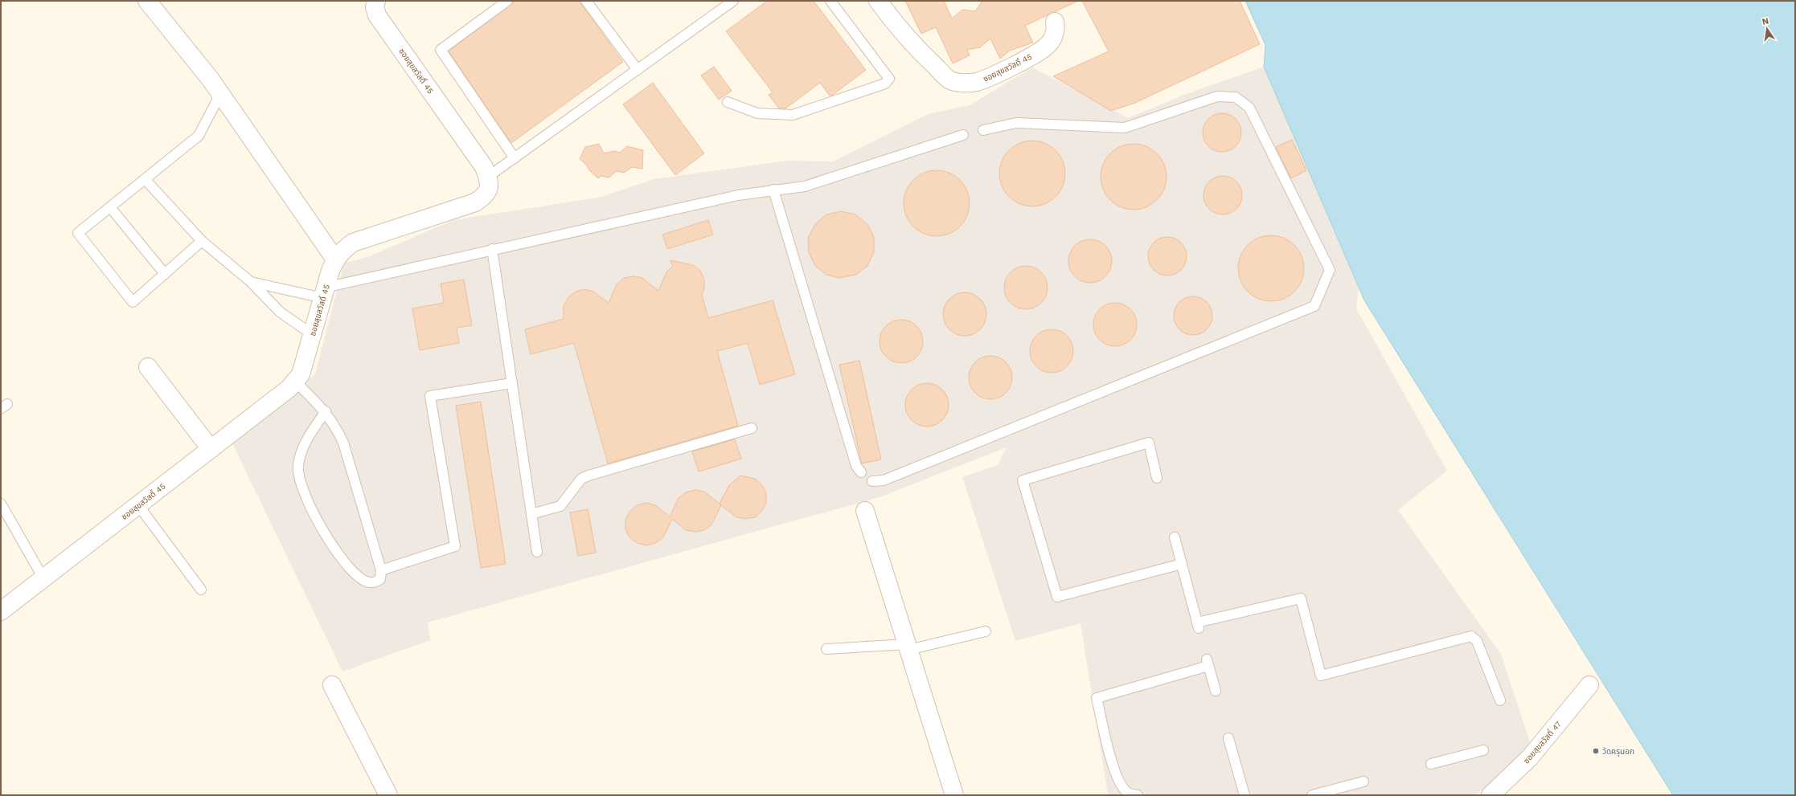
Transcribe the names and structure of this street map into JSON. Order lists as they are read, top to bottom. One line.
{"streets":{"street":["ซอยสุขสวัสดิ์ 45","ซอยสุขสวัสดิ์ 47"]},"places":["วัดครุนอก"],"north":"top"}
